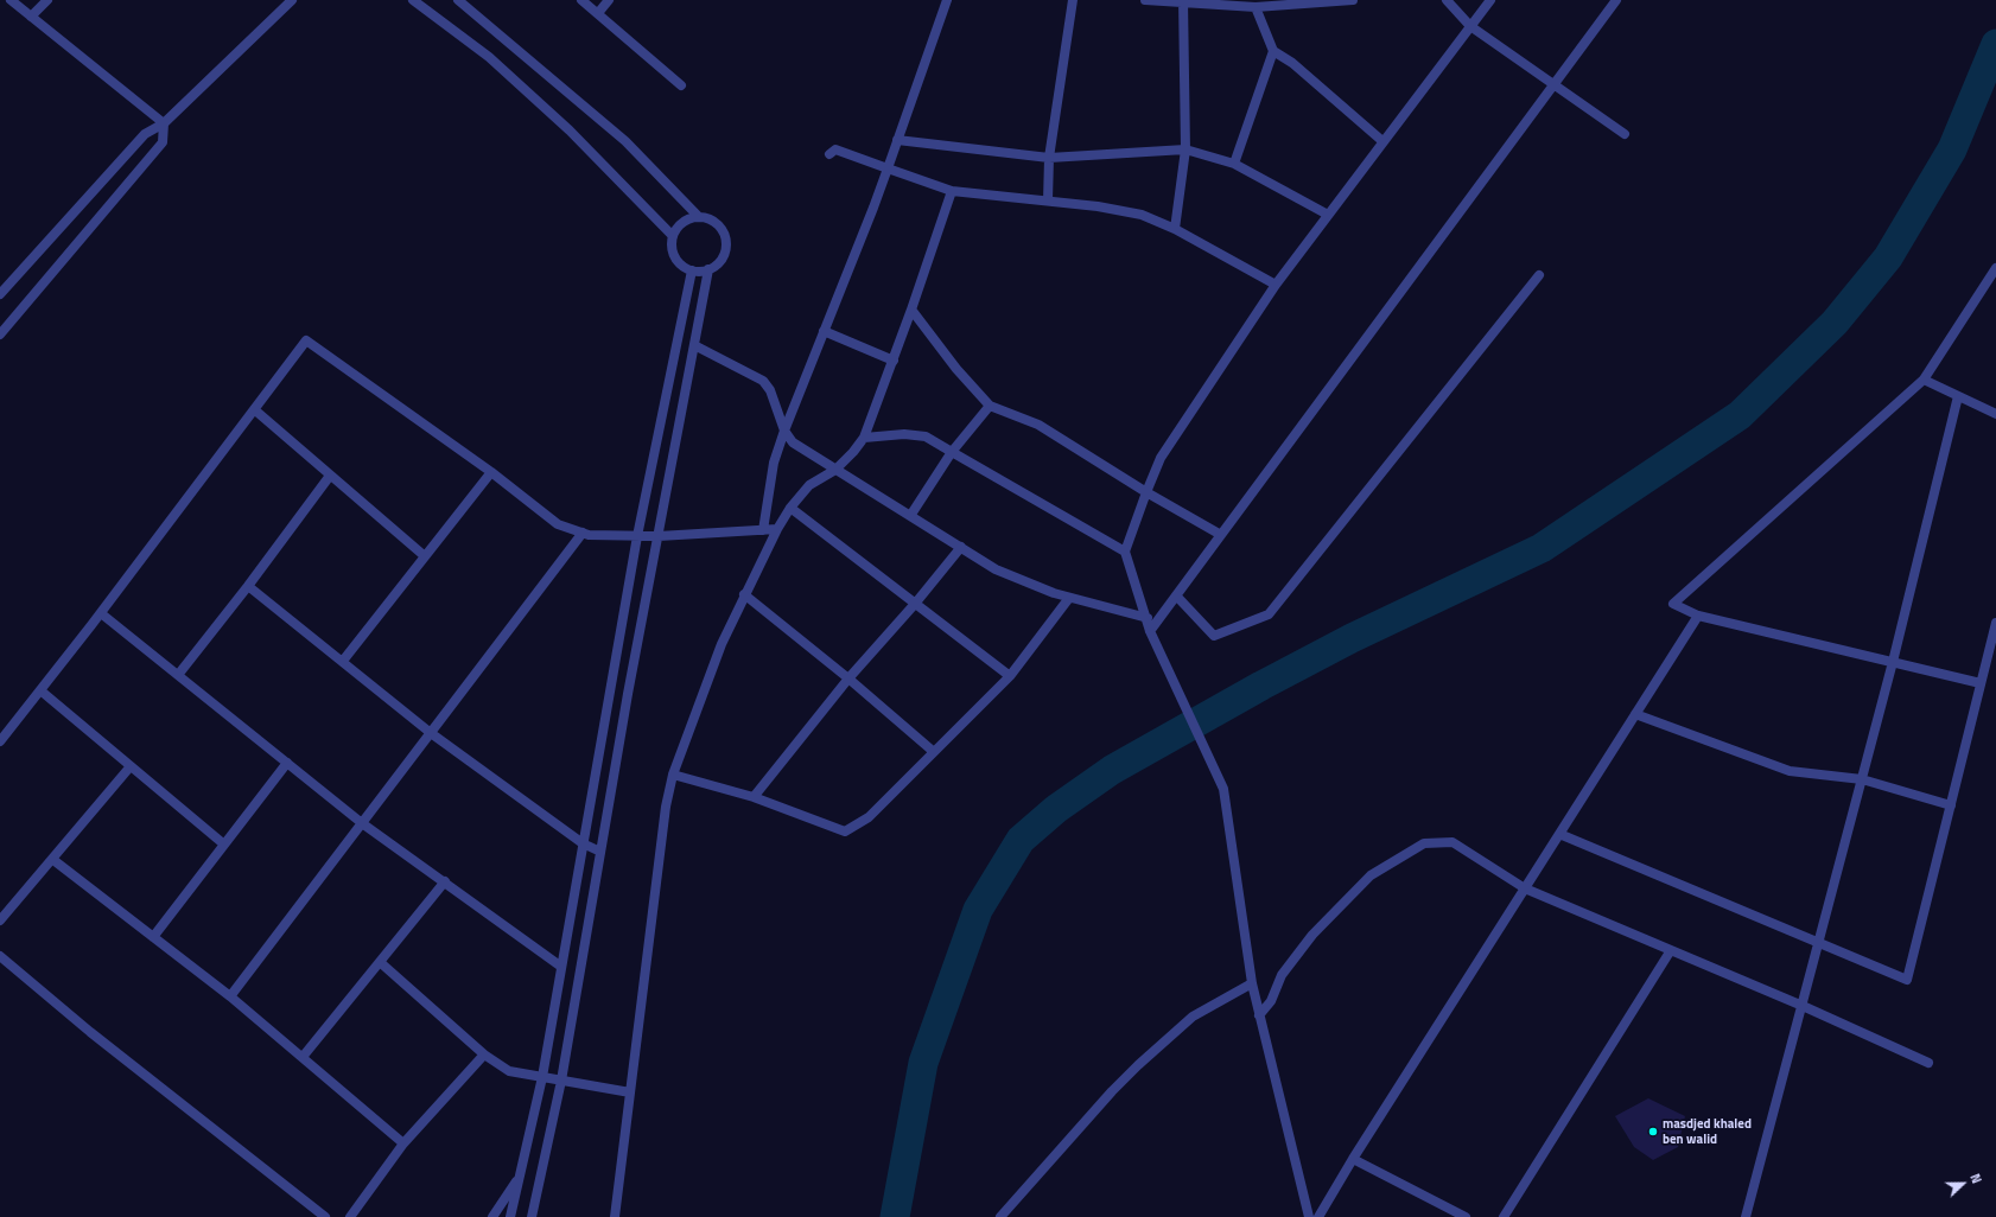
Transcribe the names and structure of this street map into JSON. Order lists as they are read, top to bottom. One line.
{"places":["masdjed khaled ben walid"],"north":"right"}
